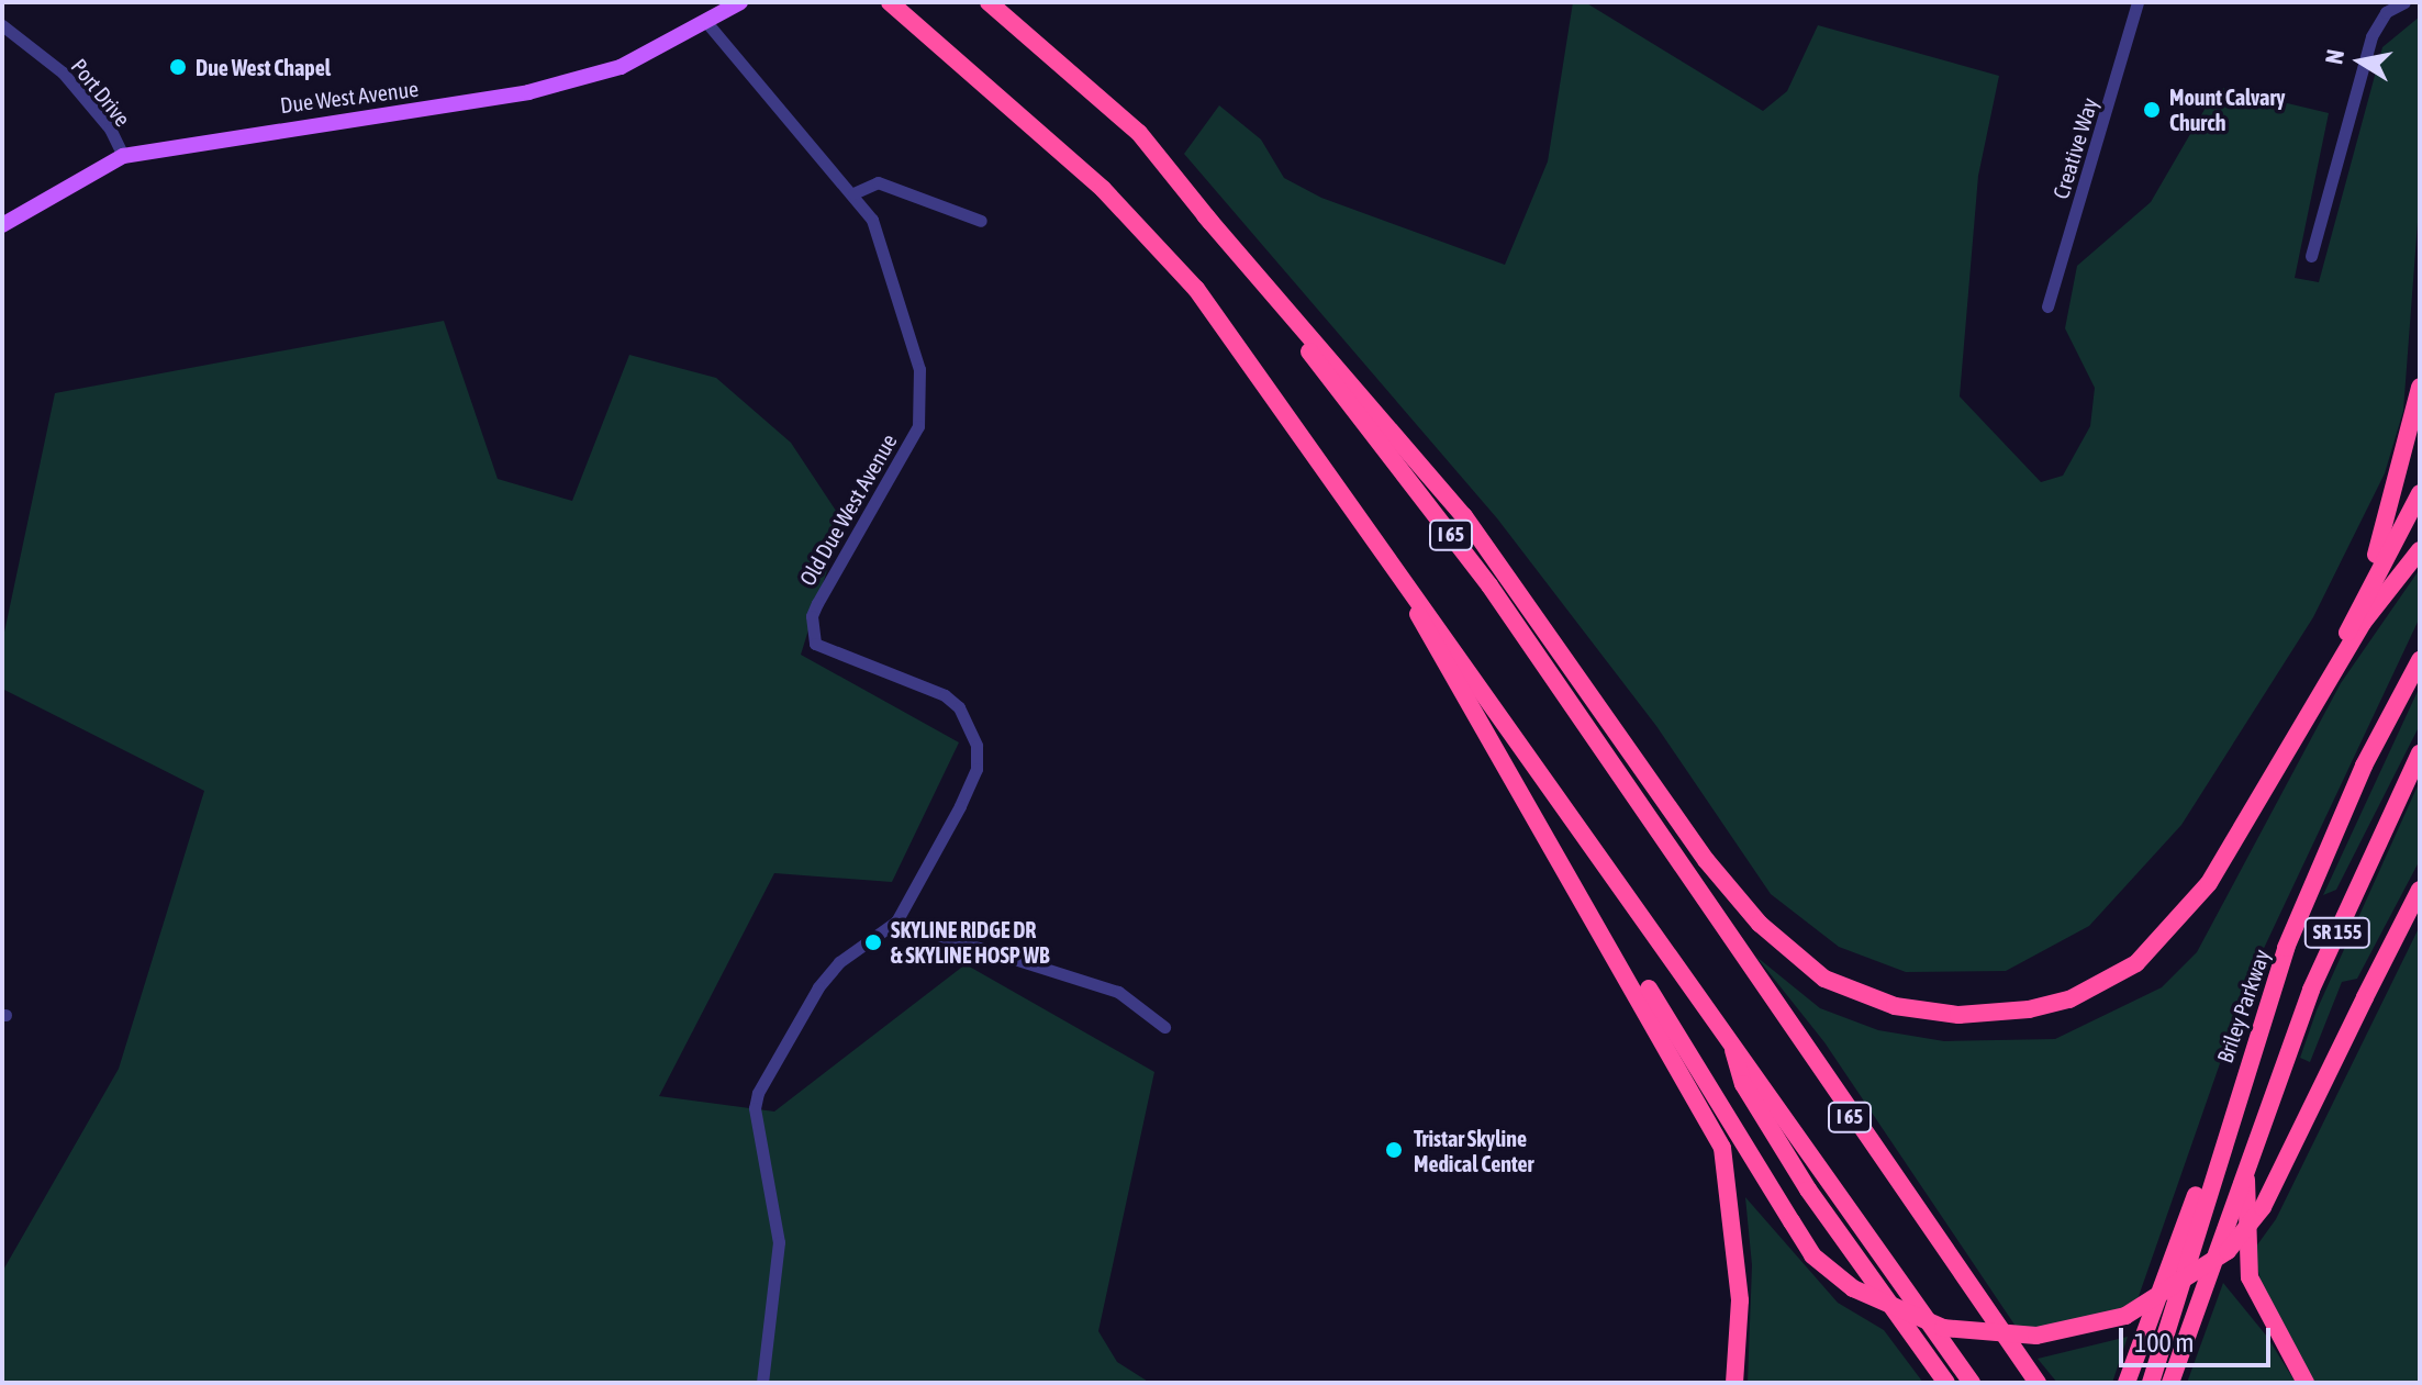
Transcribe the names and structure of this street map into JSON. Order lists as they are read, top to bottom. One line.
{"streets":{"highway":["I 65","SR 155","Briley Parkway"],"main road":["Due West Avenue"],"street":["Port Drive","Creative Way","Old Due West Avenue"]},"crossings":[["Port Drive","Due West Avenue"],["Due West Avenue","Old Due West Avenue"]],"places":["Due West Chapel","Mount Calvary Church","SKYLINE RIDGE DR & SKYLINE HOSP WB","Tristar Skyline Medical Center"],"scale_bar":"100 m","north":"left"}
